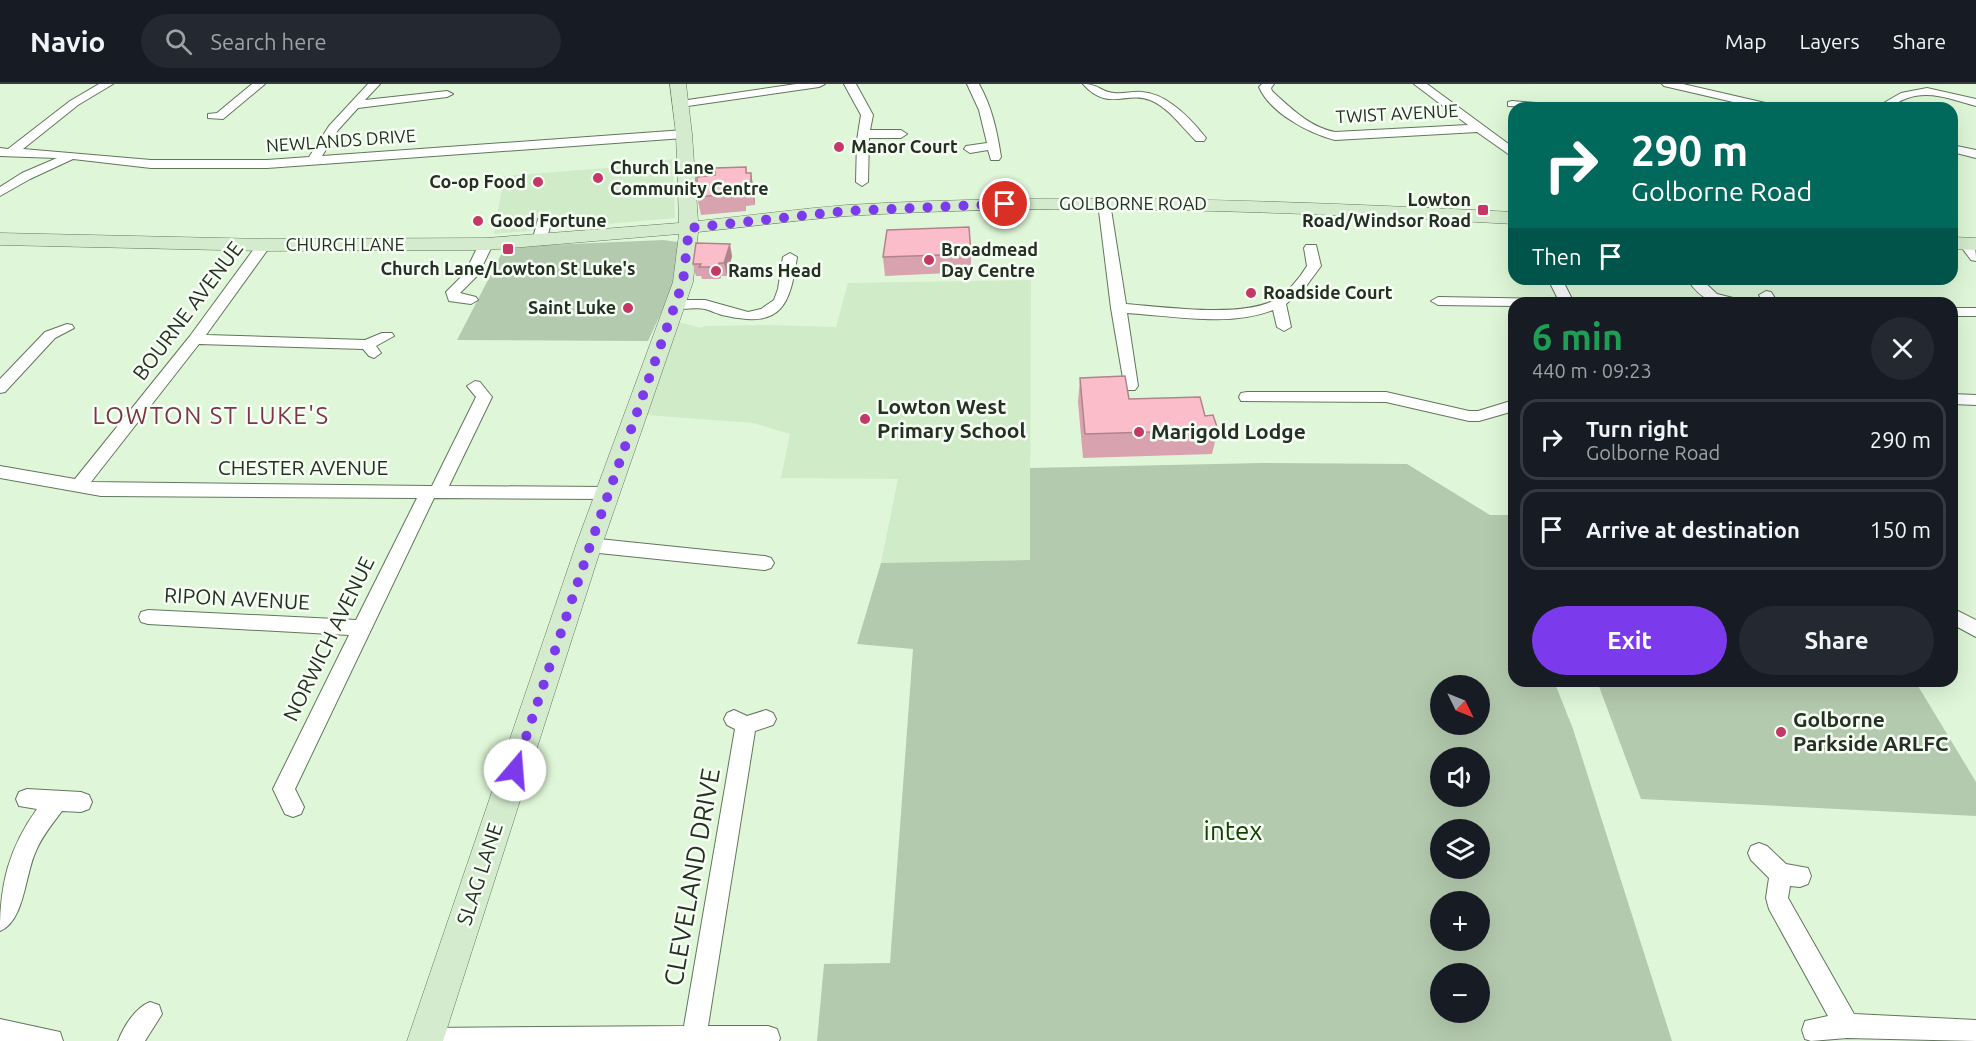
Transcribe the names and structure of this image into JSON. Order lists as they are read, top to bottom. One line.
{"streets":{"main road":["GOLBORNE ROAD","CHURCH LANE","SLAG LANE"],"street":["TWIST AVENUE","NEWLANDS DRIVE","BOURNE AVENUE","CHESTER AVENUE","RIPON AVENUE","NORWICH AVENUE","CLEVELAND DRIVE"]},"crossings":[["NEWLANDS DRIVE","SLAG LANE"],["GOLBORNE ROAD","CHURCH LANE"],["GOLBORNE ROAD","SLAG LANE"],["CHURCH LANE","BOURNE AVENUE"],["CHURCH LANE","SLAG LANE"],["BOURNE AVENUE","CHESTER AVENUE"],["CHESTER AVENUE","NORWICH AVENUE"],["CHESTER AVENUE","SLAG LANE"],["RIPON AVENUE","NORWICH AVENUE"]],"districts":["LOWTON ST LUKE'S"],"parks":["intex"],"places":{"other":["Manor Court","Church Lane Community Centre","Co-op Food","Good Fortune","Broadmead Day Centre","Rams Head","Roadside Court","Saint Luke","Lowton West Primary School","Marigold Lodge","Golborne Parkside ARLFC"],"transit":["Lowton Road/Windsor Road","Church Lane/Lowton St Luke's"]},"north":"bottom right","page":{"header":"Navio","search":"Search here","nav":["Map","Layers","Share"],"turn":["290 m","Golborne Road"],"then":"Then","heading":["6 min","440 m · 09:23"],"list":[{"name":"Turn right","note":"Golborne Road","value":"290 m"},{"name":"Arrive at destination","value":"150 m"}],"buttons":["Exit","Share"],"map_buttons":["+","−"]}}
